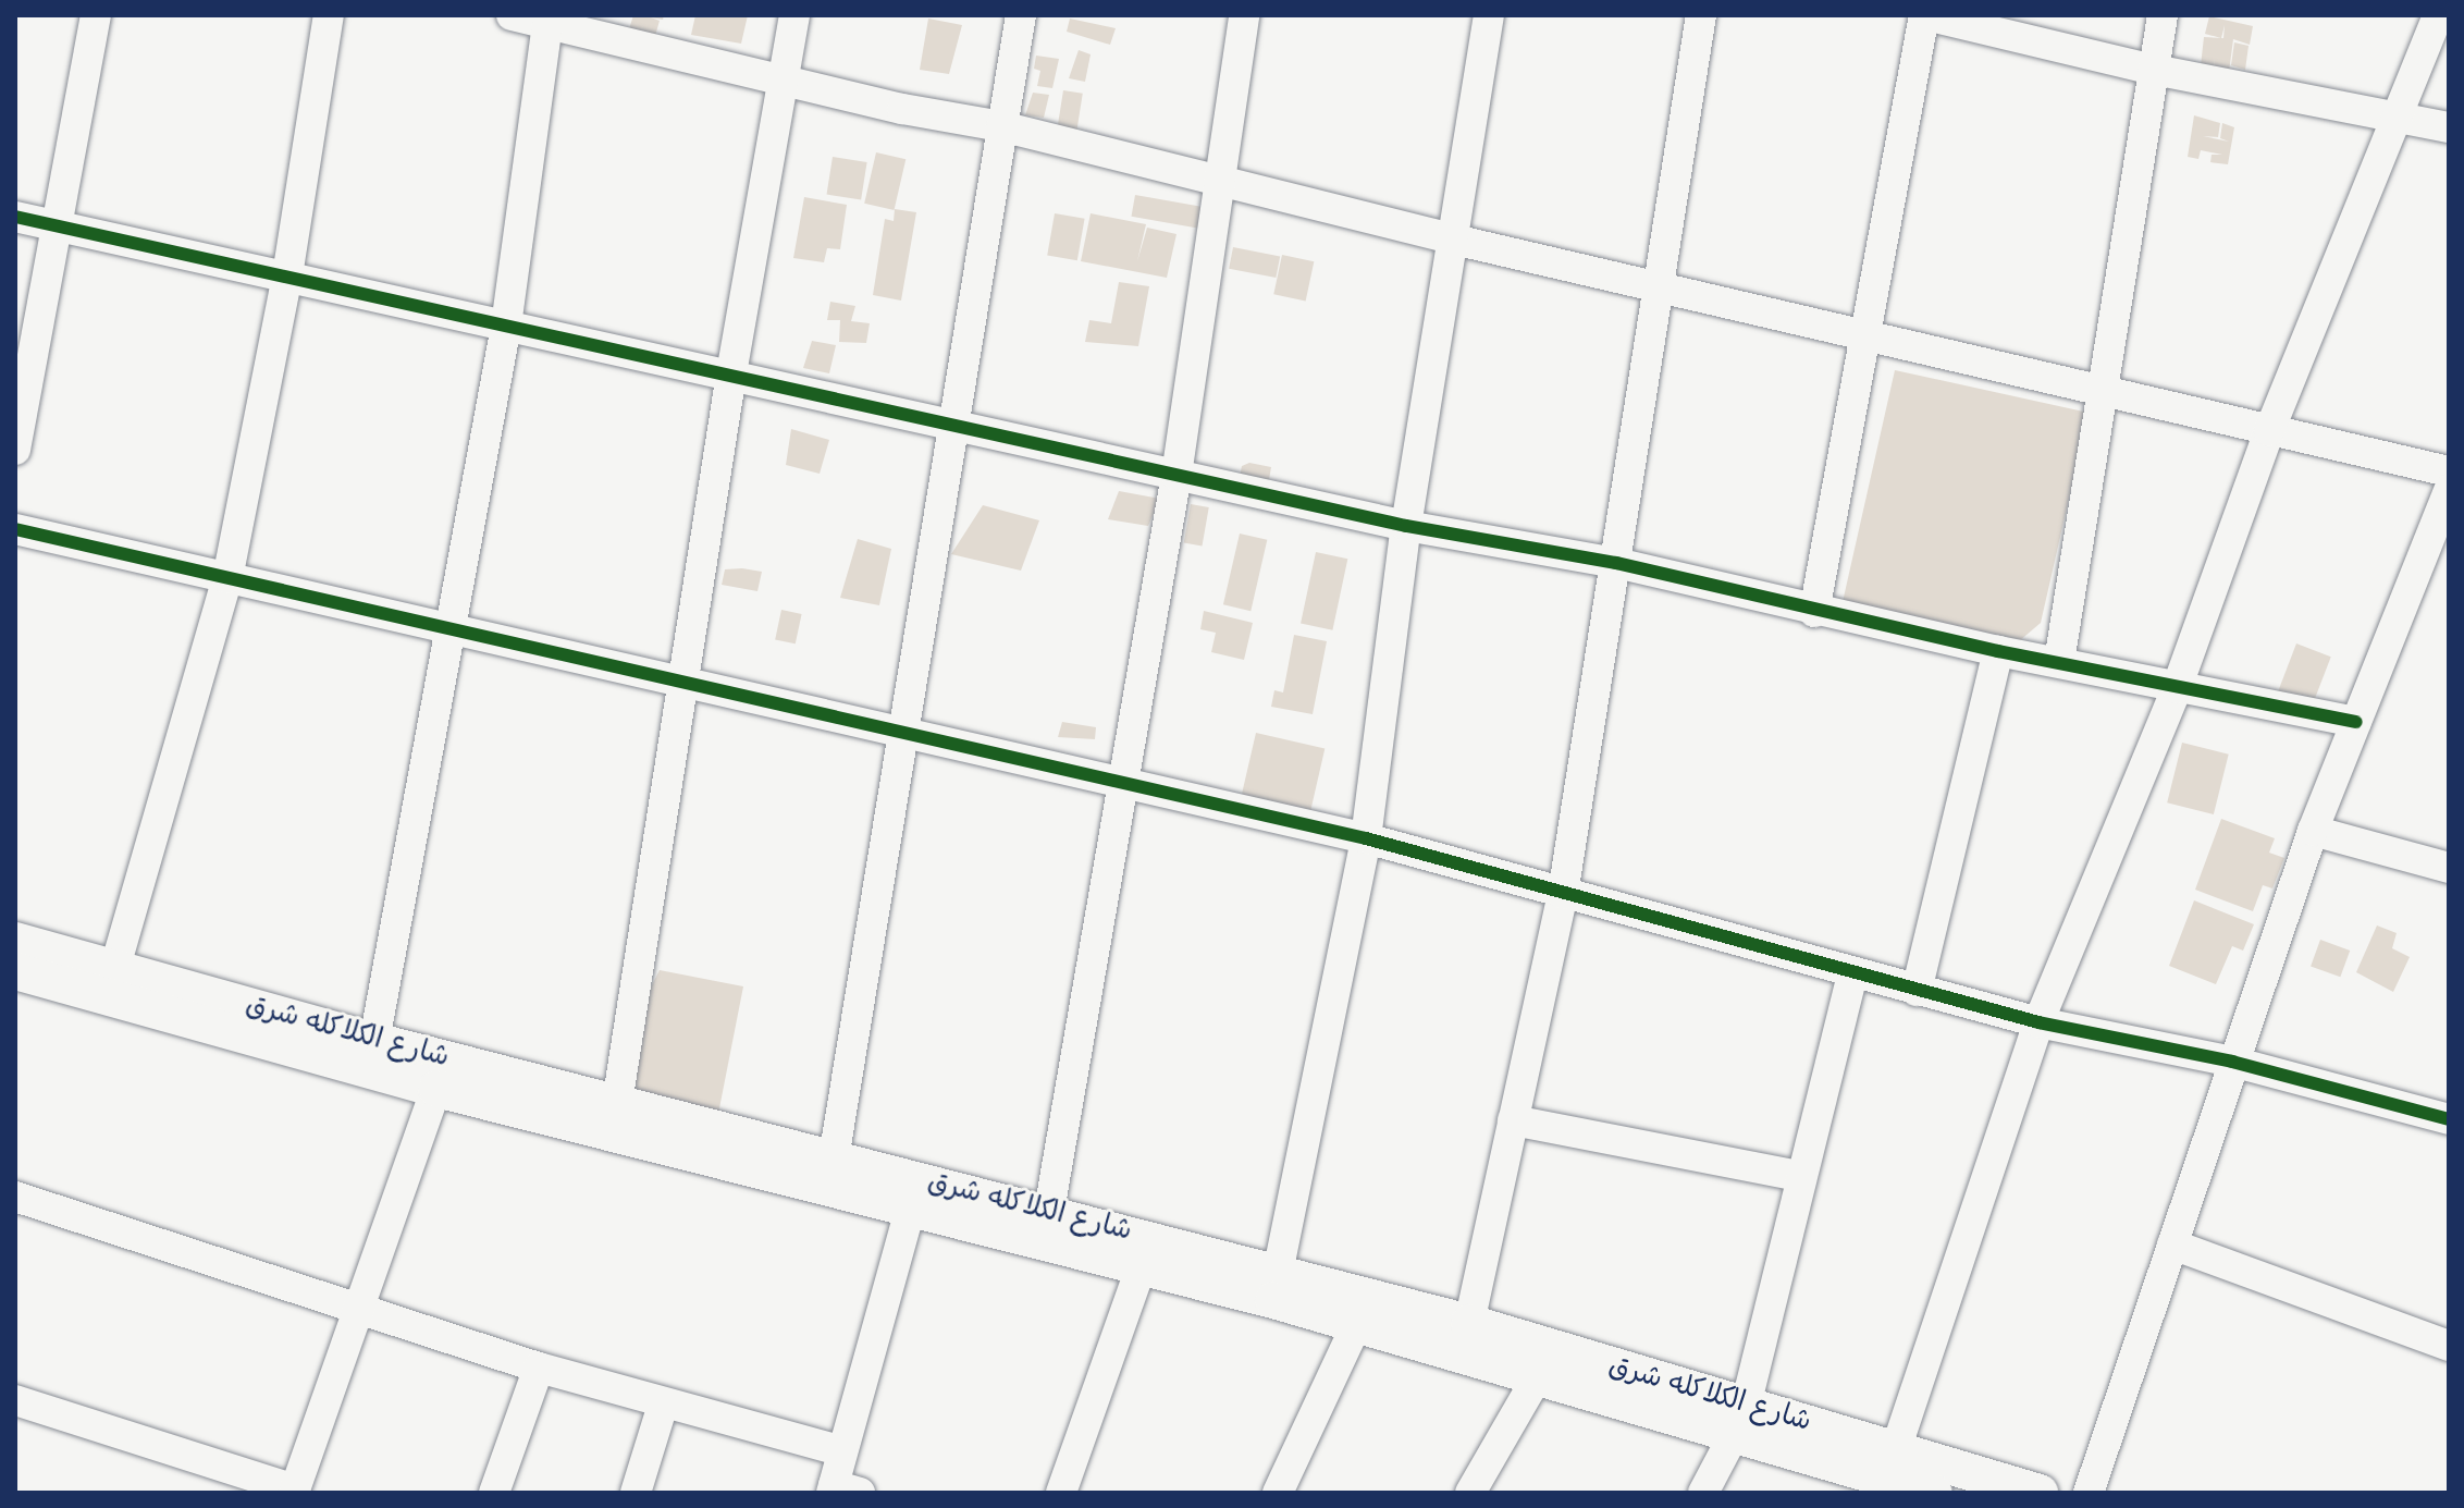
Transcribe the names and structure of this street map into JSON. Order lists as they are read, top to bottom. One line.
{"streets":{"street":["شارع الكلاكله شرق"]}}
